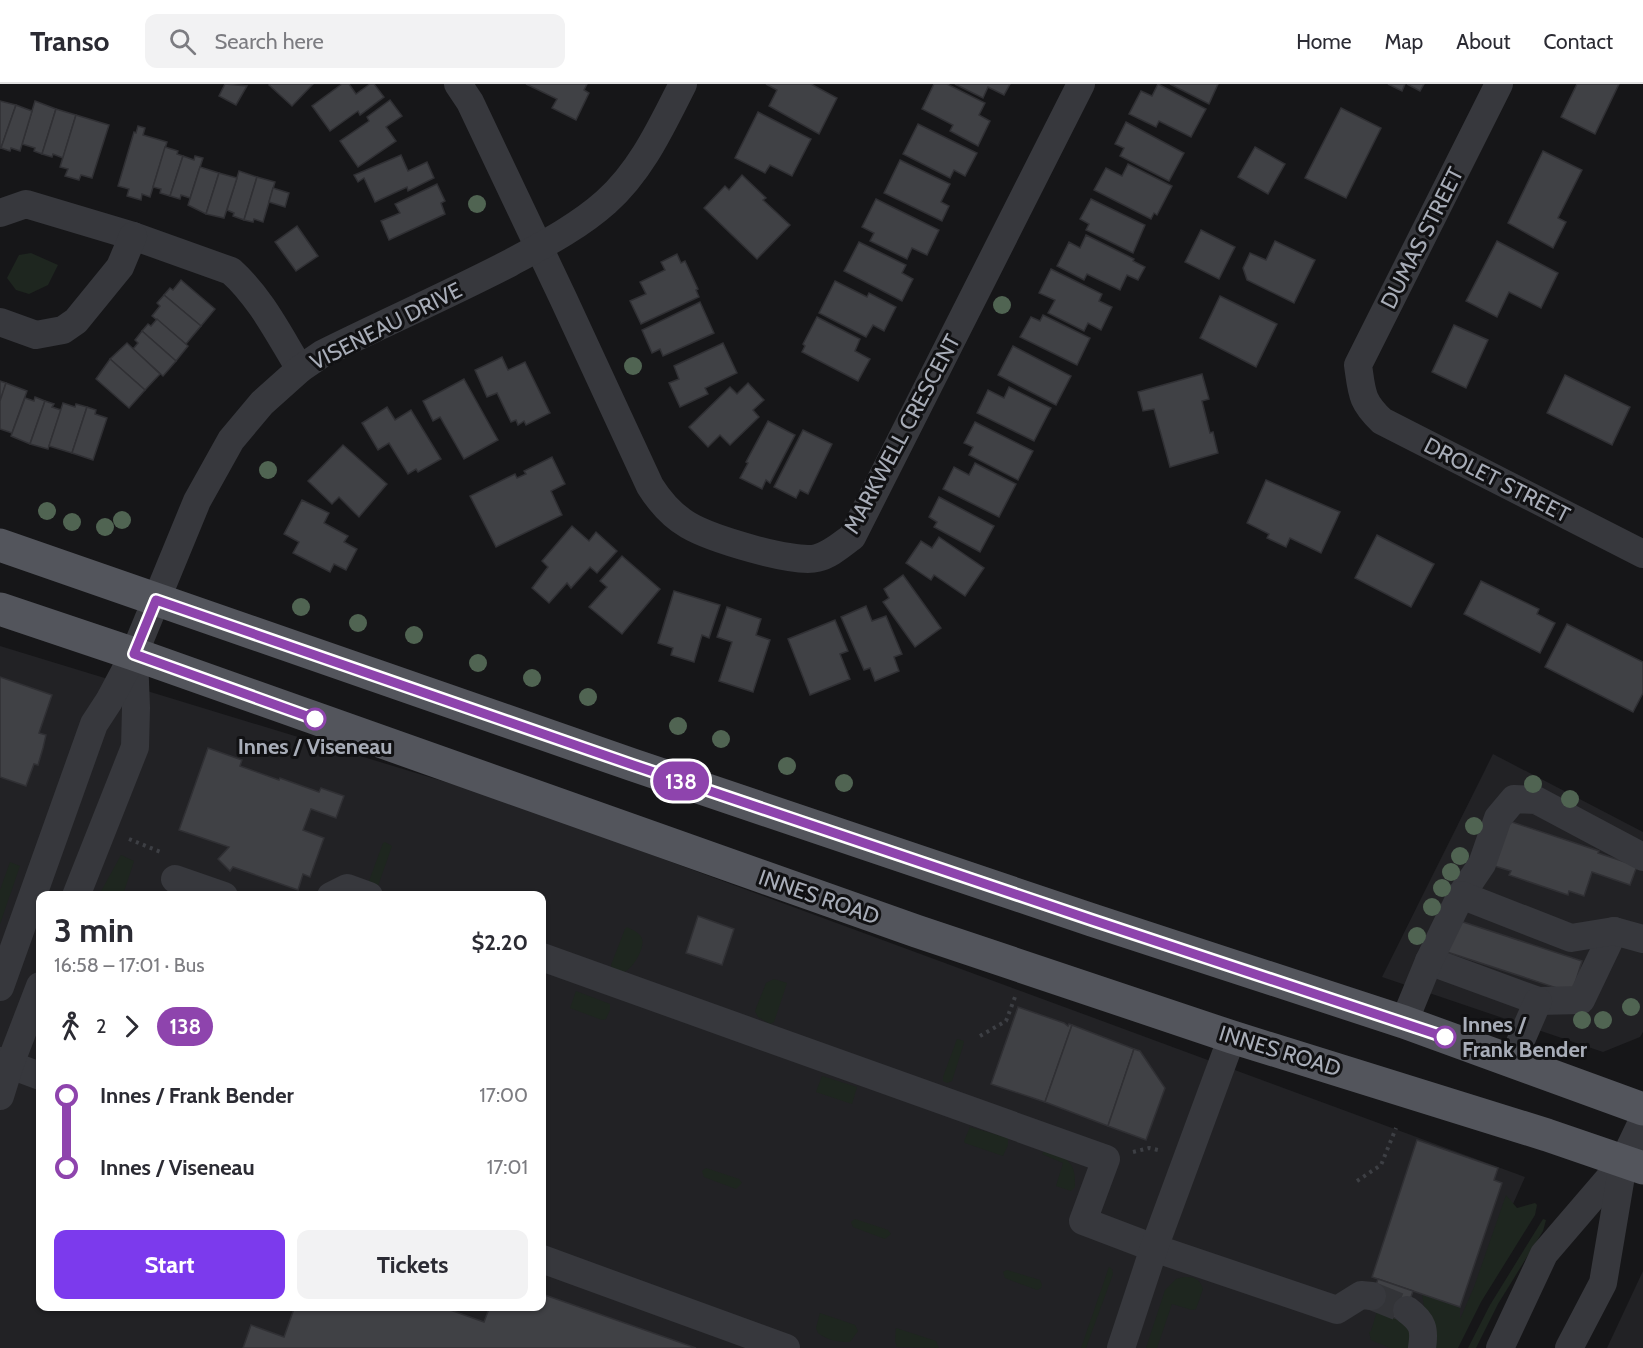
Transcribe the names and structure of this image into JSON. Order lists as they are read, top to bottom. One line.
{"streets":{"main road":["INNES ROAD"],"street":["DUMAS STREET","VISENEAU DRIVE","MARKWELL CRESCENT","DROLET STREET"]},"crossings":[["DUMAS STREET","DROLET STREET"],["VISENEAU DRIVE","MARKWELL CRESCENT"],["VISENEAU DRIVE","INNES ROAD"]],"places":["Innes / Viseneau","Innes / Frank Bender"],"lines":["bus line 138"],"page":{"header":"Transo","search":"Search here","nav":["Home","Map","About","Contact"],"on_map":"138","heading":["3 min","16:58 – 17:01 · Bus","$2.20"],"legs":["2","138"],"list":[{"name":"Innes / Frank Bender","value":"17:00"},{"name":"Innes / Viseneau","value":"17:01"}],"buttons":["Start","Tickets"]}}
